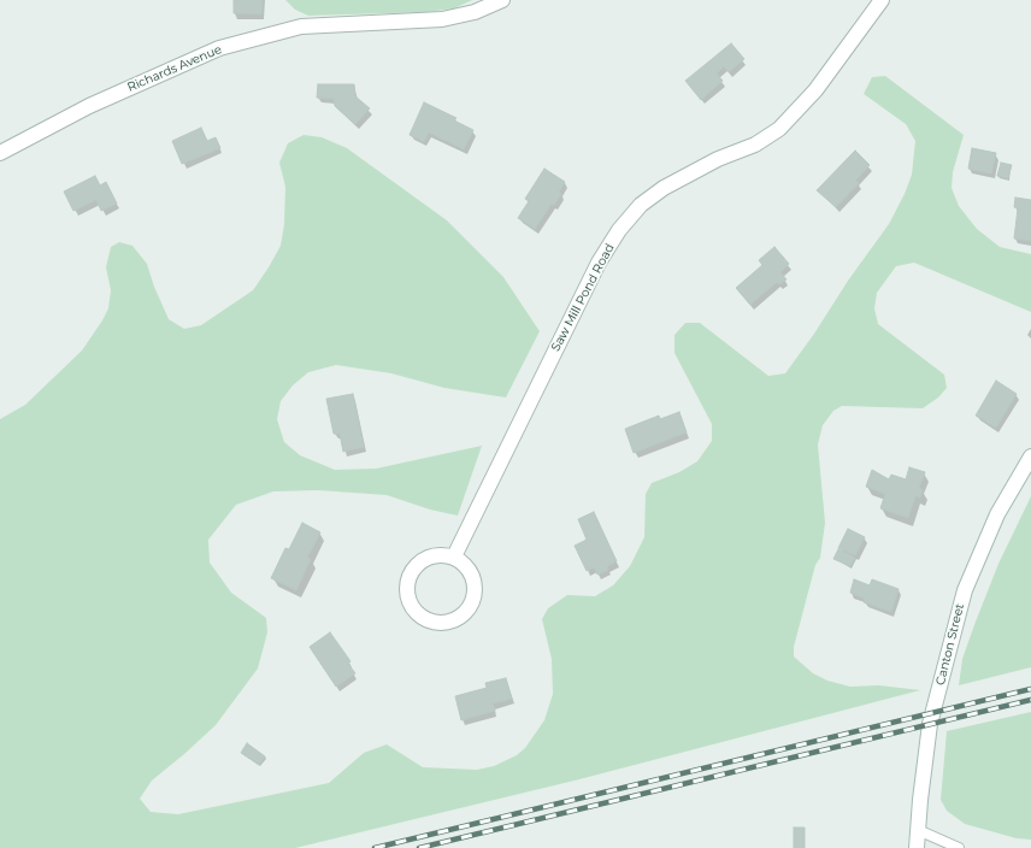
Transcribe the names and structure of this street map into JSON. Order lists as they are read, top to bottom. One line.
{"streets":{"street":["Richards Avenue","Saw Mill Pond Road","Canton Street"]}}
